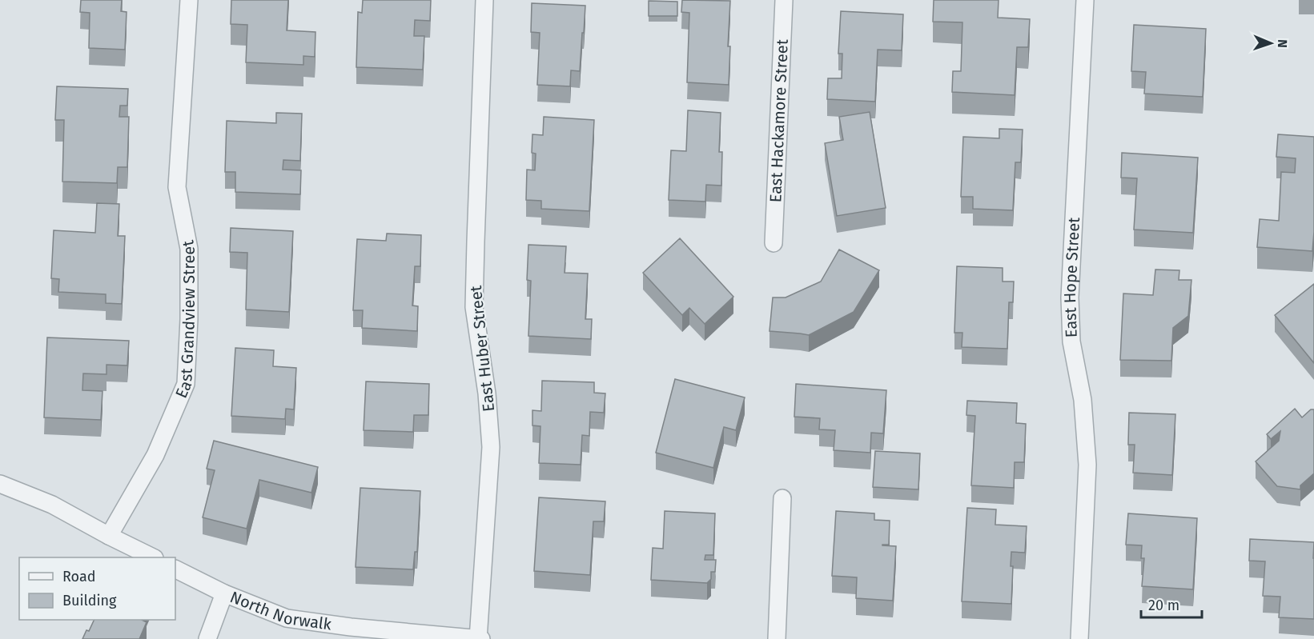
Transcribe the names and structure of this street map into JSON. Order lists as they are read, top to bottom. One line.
{"streets":{"street":["East Hackamore Street","East Hope Street","East Grandview Street","East Huber Street","North Norwalk"]},"crossings":[["East Huber Street","North Norwalk"]],"legend":["Road","Building"],"scale_bar":"20 m","north":"right"}
